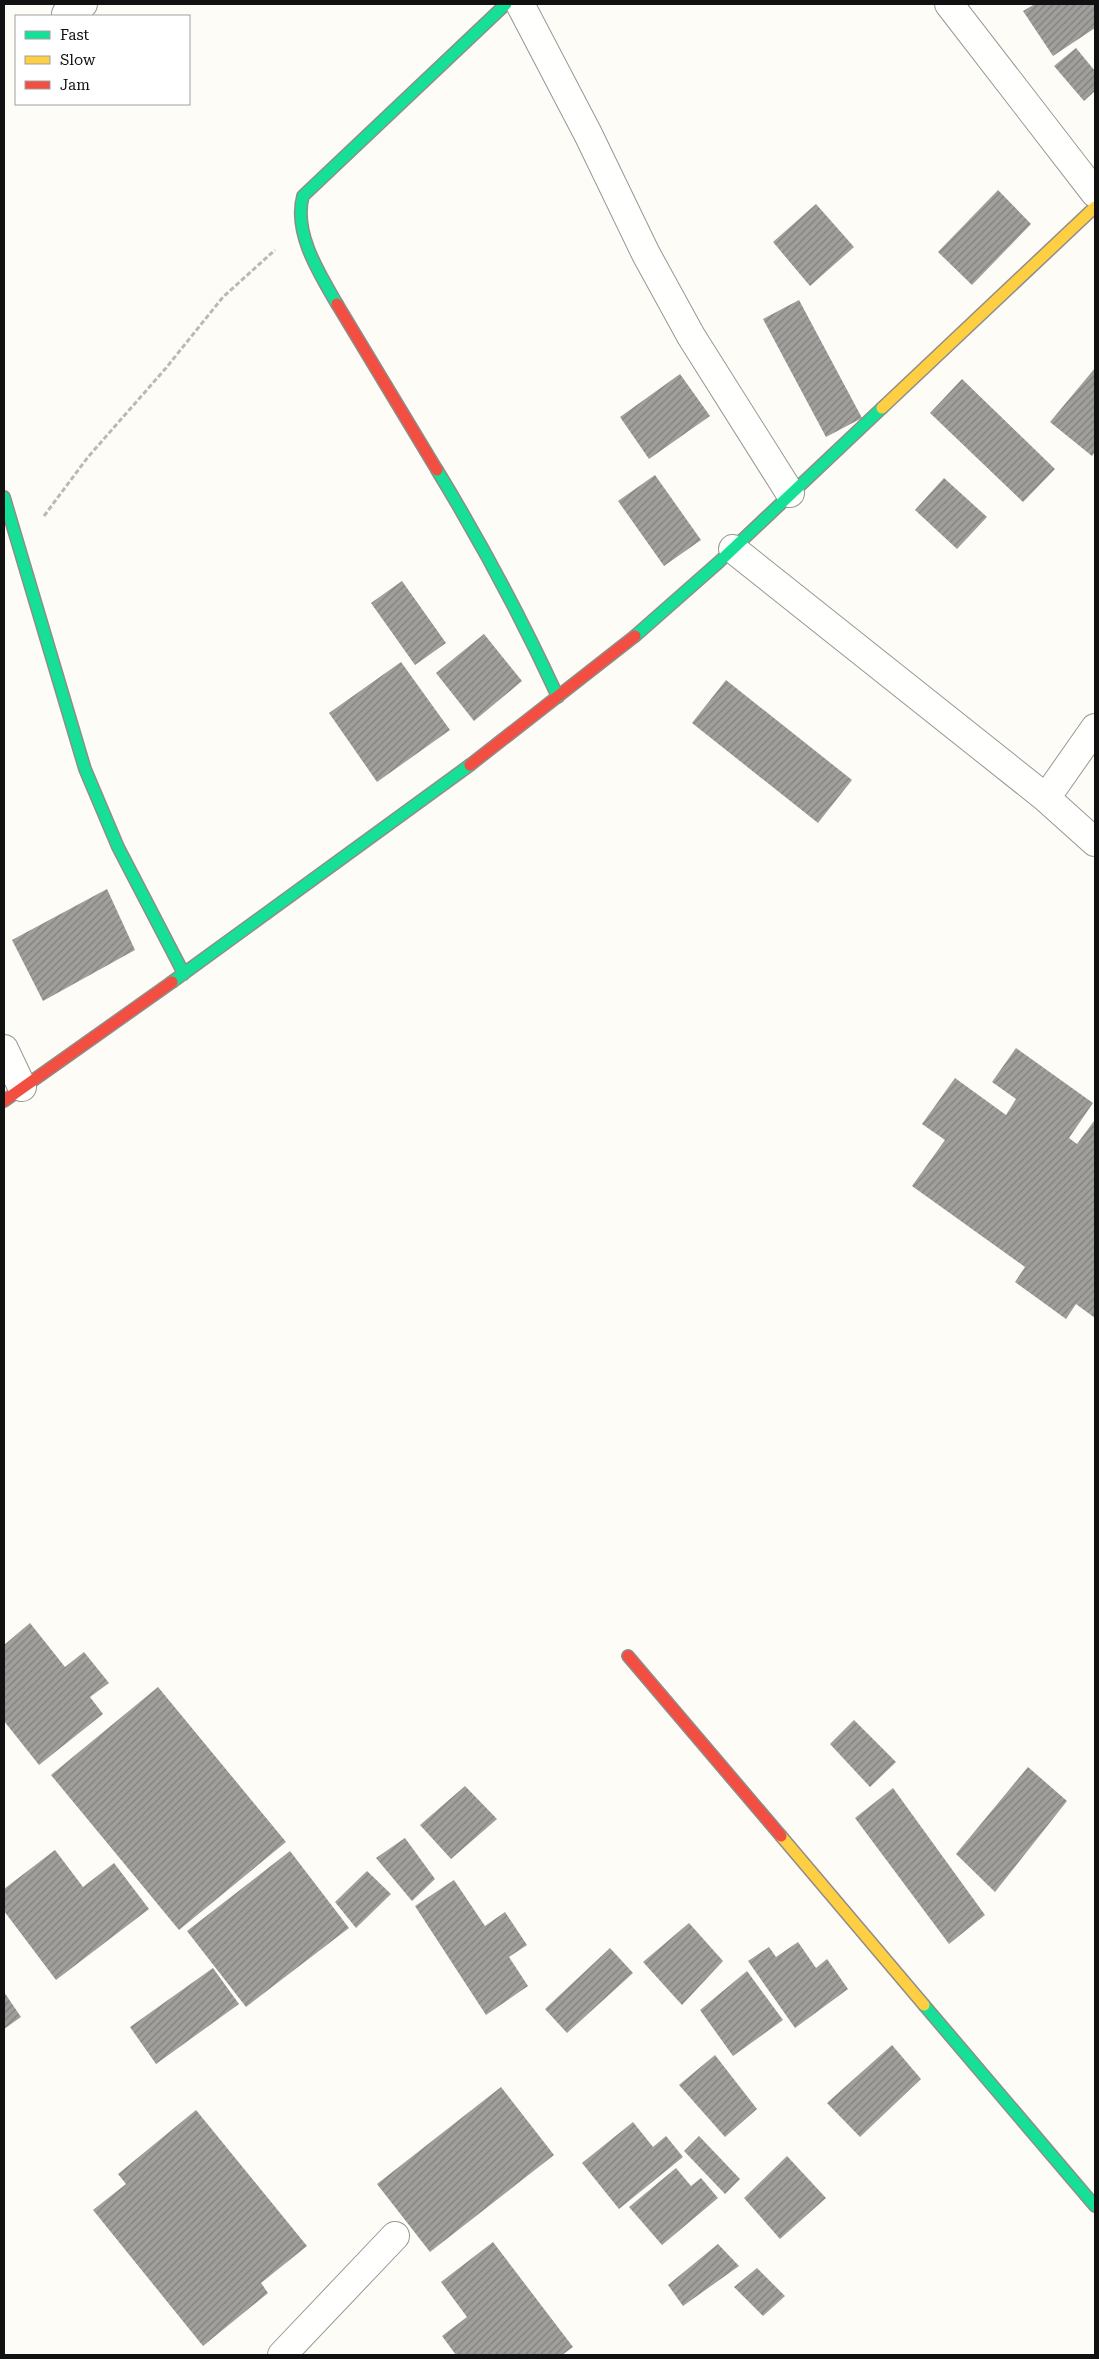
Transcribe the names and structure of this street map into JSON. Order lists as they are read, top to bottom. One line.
{"legend":["Fast","Slow","Jam"]}
